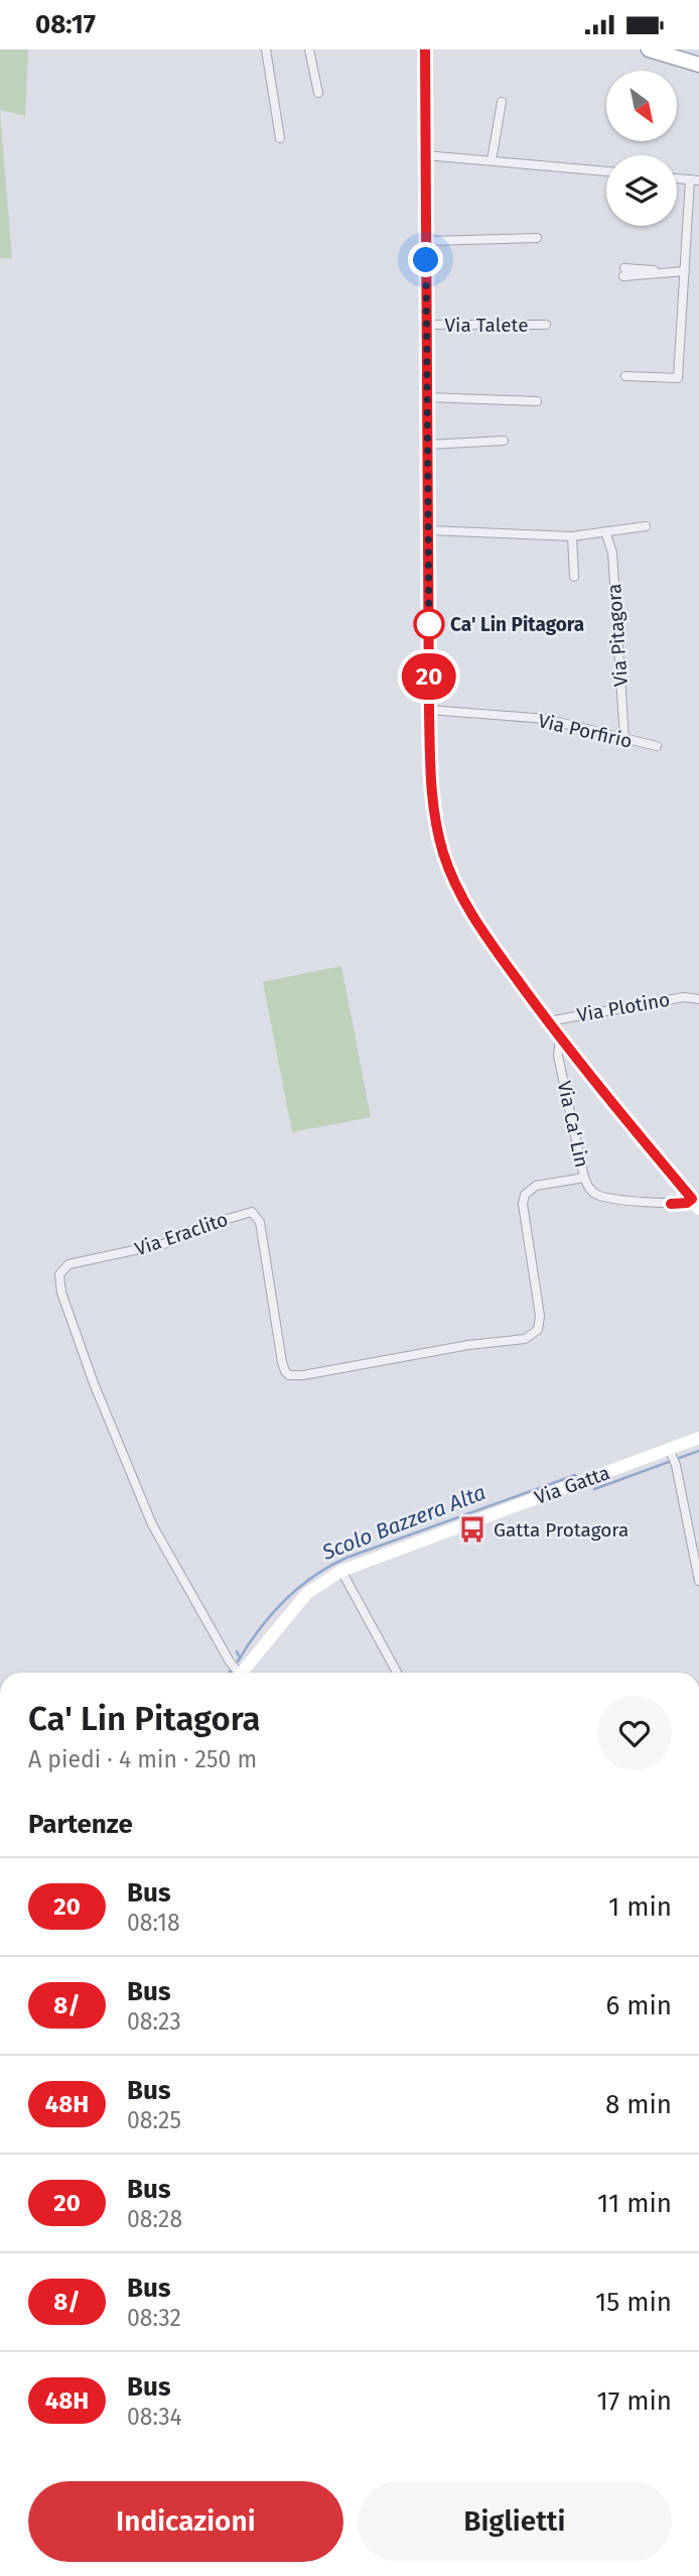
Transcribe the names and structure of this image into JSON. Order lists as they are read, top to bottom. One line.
{"streets":{"street":["Via Talete","Via Pitagora","Via Porfirio","Via Plotino","Via Ca' Lin","Via Eraclito","Via Gatta"]},"crossings":[["Via Talete","Via Ca' Lin"],["Via Pitagora","Via Porfirio"],["Via Porfirio","Via Ca' Lin"],["Via Plotino","Via Ca' Lin"],["Via Ca' Lin","Via Eraclito"]],"water":["Scolo Bazzera Alta"],"places":{"other":["Ca' Lin Pitagora"],"bus stop":["Gatta Protagora"]},"lines":["bus line 20"],"north":"bottom right","page":{"status":"08:17","on_map":"20","heading":[["Ca' Lin Pitagora","A piedi · 4 min · 250 m"],"Partenze"],"list":[{"mark":"20","name":"Bus","note":"08:18","value":"1 min"},{"mark":"8/","name":"Bus","note":"08:23","value":"6 min"},{"mark":"48H","name":"Bus","note":"08:25","value":"8 min"},{"mark":"20","name":"Bus","note":"08:28","value":"11 min"},{"mark":"8/","name":"Bus","note":"08:32","value":"15 min"},{"mark":"48H","name":"Bus","note":"08:34","value":"17 min"}],"buttons":["Indicazioni","Biglietti"]}}
